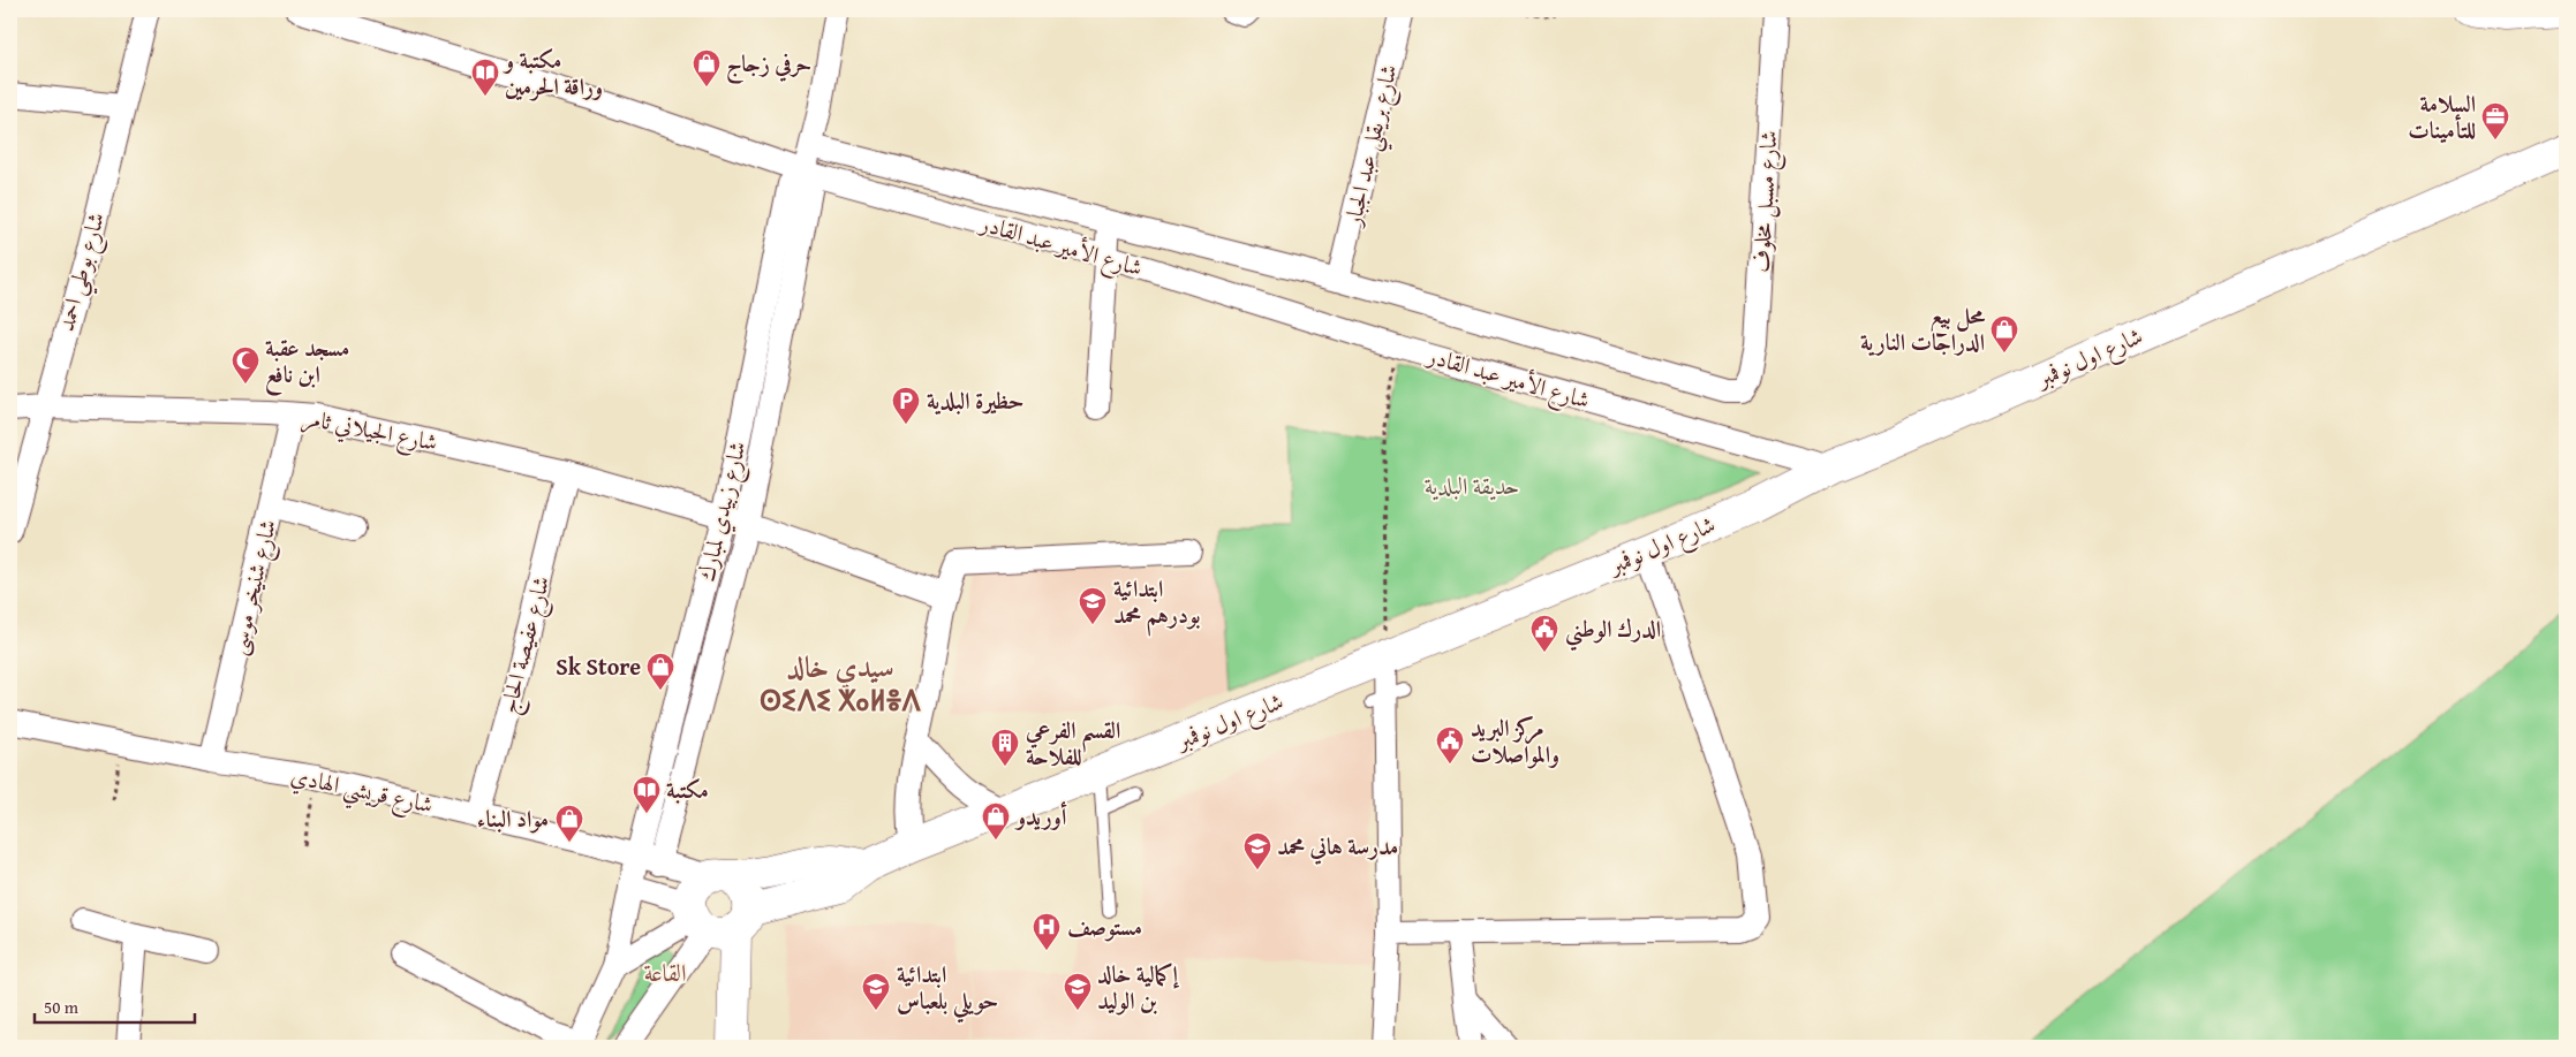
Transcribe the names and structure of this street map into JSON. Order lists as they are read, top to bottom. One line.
{"streets":{"main road":["شارع اول نوفمبر"],"street":["شارع بريقلي عبد الجبار","شارع مسبل مخلوف","شارع الأمير عبد القادر","شارع بوطي احمد","شارع الجيلاني ثامر","شارع زبيدي لمبارك","شارع شنيخر موسى","شارع عفيصة الحاج","شارع قريشي الهادي"]},"crossings":[["شارع بريقلي عبد الجبار","شارع الأمير عبد القادر"],["شارع مسبل مخلوف","شارع الأمير عبد القادر"],["شارع الأمير عبد القادر","شارع اول نوفمبر"],["شارع الأمير عبد القادر","شارع زبيدي لمبارك"],["شارع بوطي احمد","شارع الجيلاني ثامر"],["شارع الجيلاني ثامر","شارع زبيدي لمبارك"],["شارع الجيلاني ثامر","شارع شنيخر موسى"],["شارع الجيلاني ثامر","شارع عفيصة الحاج"],["شارع زبيدي لمبارك","شارع قريشي الهادي"],["شارع شنيخر موسى","شارع قريشي الهادي"],["شارع عفيصة الحاج","شارع قريشي الهادي"]],"districts":["سيدي خالد ⵙⵉⴷⵉ ⵅⴰⵍⴻⴷ","القاعة"],"parks":["حديقة البلدية"],"places":{"shop":["حرفي زجاج","محل بيع الدراجات النارية","Sk Store","أوريدو","مواد البناء"],"library":["مكتبة و وراقة الحرمين","مكتبة"],"office":["السلامة للتأمينات"],"mosque":["مسجد عقبة ابن نافع"],"parking":["حظيرة البلدية"],"school or university":["ابتدائية بودرهم محمد","مدرسة هاني محمد","ابتدائية حويلي بلعباس","إكمالية خالد بن الوليد"],"public building":["الدرك الوطني","مركز البريد والمواصلات"],"building":["القسم الفرعي للفلاحة"],"hospital":["مستوصف"]},"scale_bar":"50 m"}
